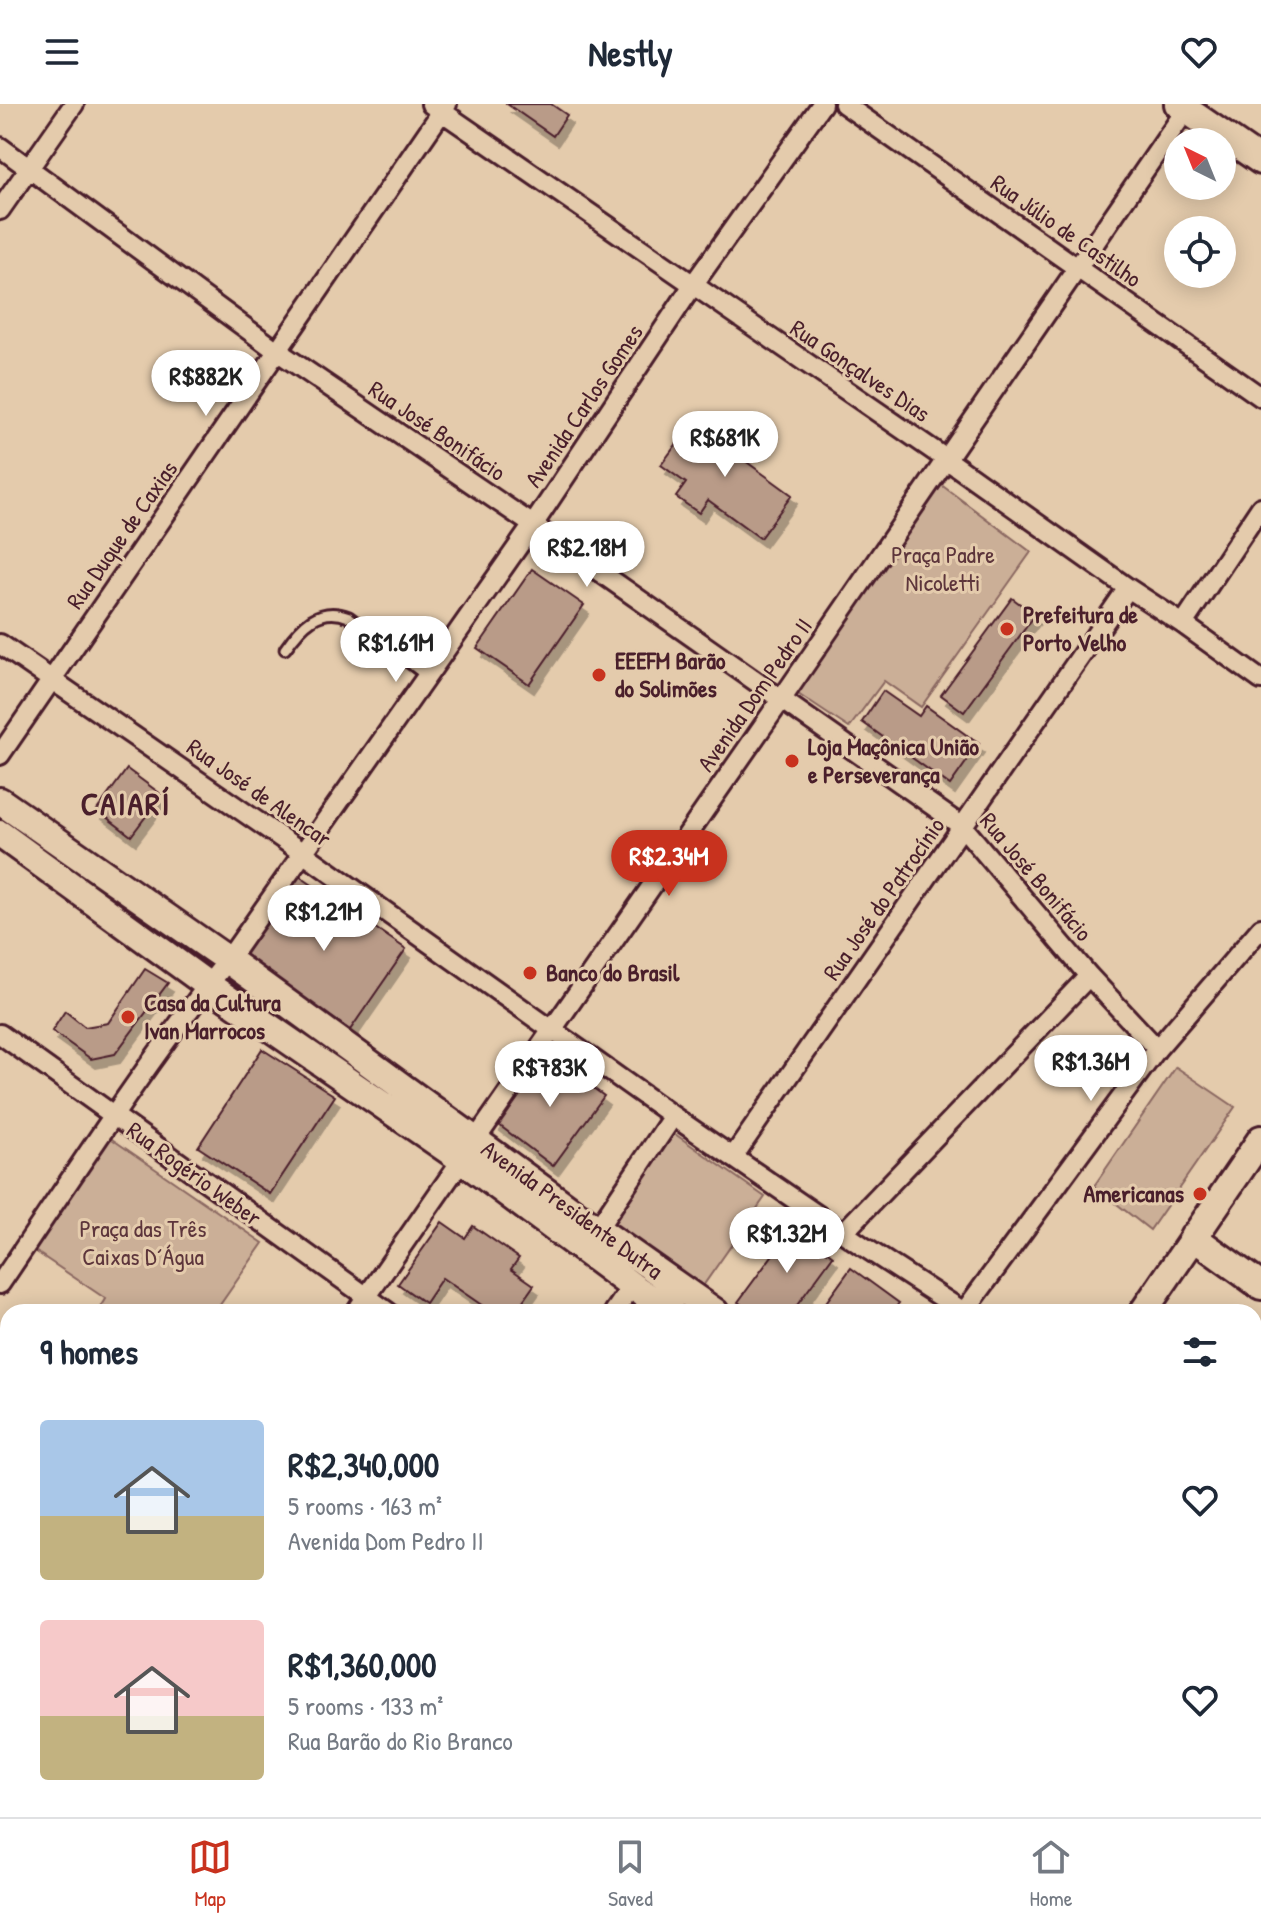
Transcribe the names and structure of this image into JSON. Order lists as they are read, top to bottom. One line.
{"streets":{"street":["Rua Júlio de Castilho","Rua Gonçalves Dias","Avenida Carlos Gomes","Rua José Bonifácio","Rua Duque de Caxias","Avenida Dom Pedro II","Rua José de Alencar","Rua José do Patrocínio","Rua Rogério Weber","Avenida Presidente Dutra"]},"crossings":[["Rua Júlio de Castilho","Avenida Dom Pedro II"],["Rua Gonçalves Dias","Avenida Carlos Gomes"],["Rua Gonçalves Dias","Rua Duque de Caxias"],["Rua Gonçalves Dias","Avenida Dom Pedro II"],["Rua Gonçalves Dias","Rua José do Patrocínio"],["Avenida Carlos Gomes","Rua José Bonifácio"],["Avenida Carlos Gomes","Rua José de Alencar"],["Avenida Carlos Gomes","Rua Rogério Weber"],["Avenida Carlos Gomes","Avenida Presidente Dutra"],["Rua José Bonifácio","Rua Duque de Caxias"],["Rua José Bonifácio","Avenida Dom Pedro II"],["Rua José Bonifácio","Rua José do Patrocínio"],["Rua Duque de Caxias","Rua José de Alencar"],["Avenida Dom Pedro II","Rua José de Alencar"],["Avenida Dom Pedro II","Avenida Presidente Dutra"],["Rua José de Alencar","Rua José do Patrocínio"]],"districts":["CAIARÍ"],"parks":["Praça Padre Nicoletti","Praça das Três Caixas D´Água"],"places":["Prefeitura de Porto Velho","EEEFM Barão do Solimões","Loja Maçônica União e Perseverança","Banco do Brasil","Casa da Cultura Ivan Marrocos","Americanas"],"north":"top left","page":{"header":"Nestly","price":["R$882K","R$681K","R$2.18M","R$1.61M","R$2.34M","R$1.21M","R$1.36M","R$783K","R$1.32M"],"heading":"9 homes","list":[{"name":"R$2,340,000","note":"5 rooms · 163 m² · Avenida Dom Pedro II"},{"name":"R$1,360,000","note":"5 rooms · 133 m² · Rua Barão do Rio Branco"}],"tabs":["Map","Saved","Home"]}}
